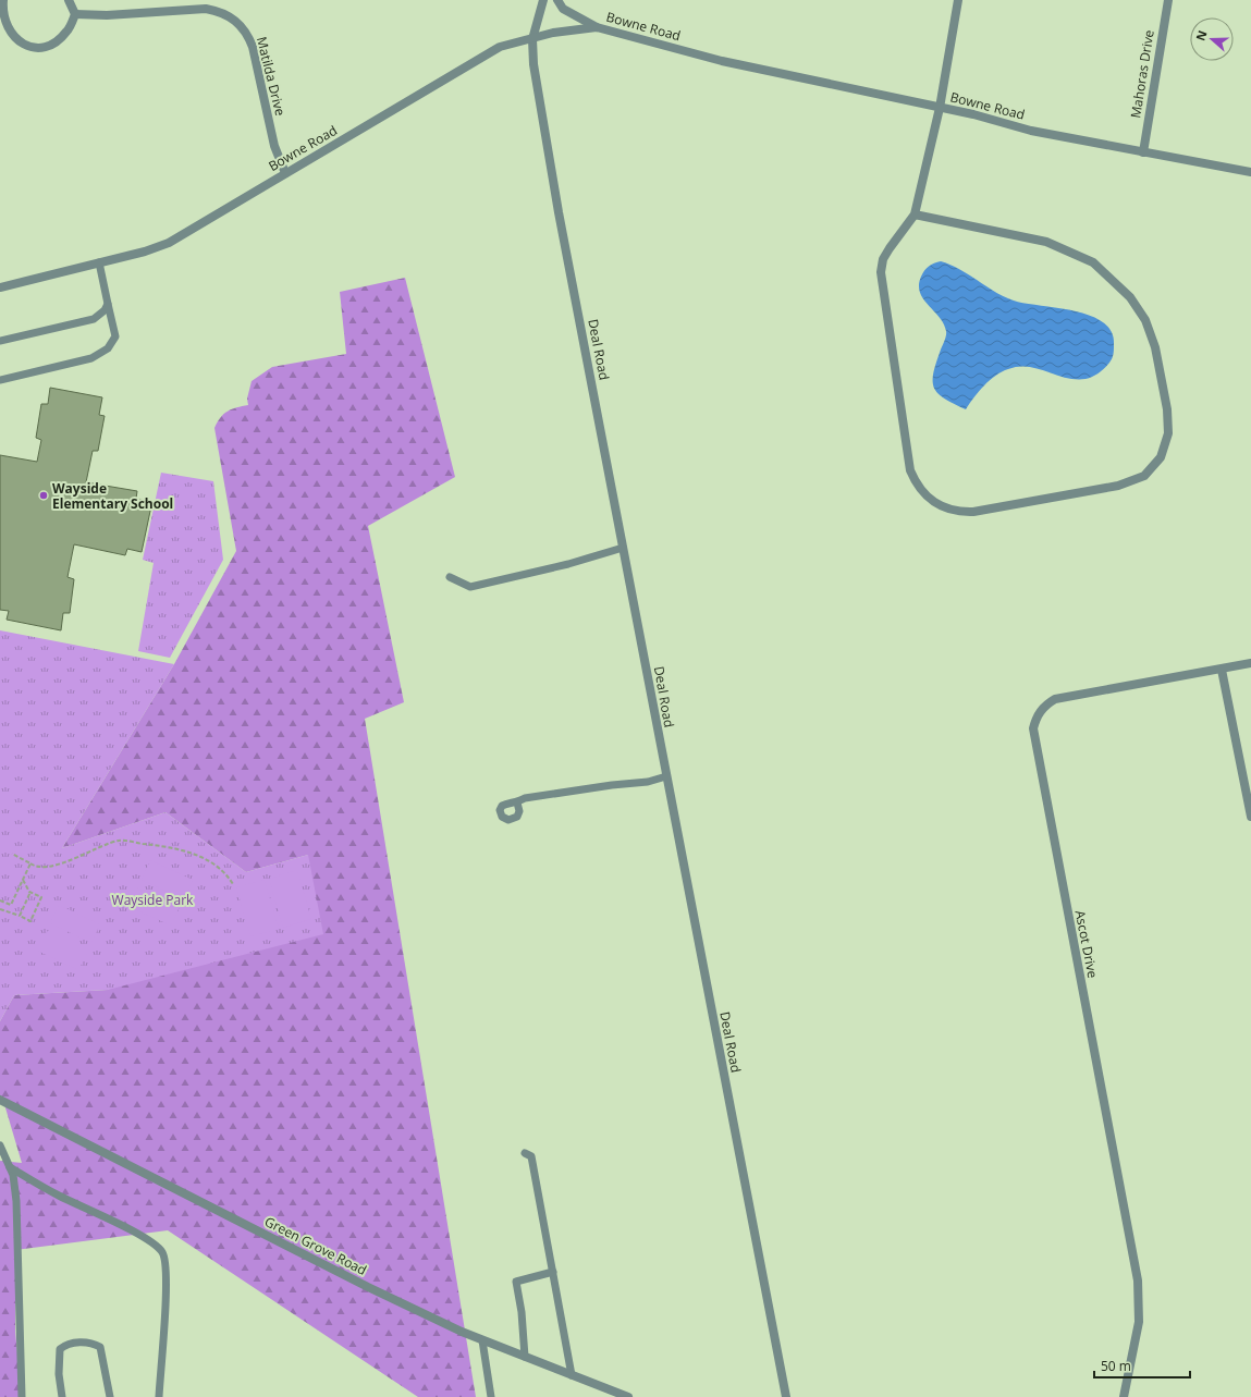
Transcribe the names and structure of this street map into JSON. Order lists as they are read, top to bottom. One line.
{"streets":{"street":["Bowne Road","Mahoras Drive","Matilda Drive","Deal Road","Ascot Drive","Green Grove Road"]},"crossings":[["Bowne Road","Mahoras Drive"],["Bowne Road","Matilda Drive"],["Bowne Road","Deal Road"]],"parks":["Wayside Park"],"places":["Wayside Elementary School"],"scale_bar":"50 m","north":"left"}
